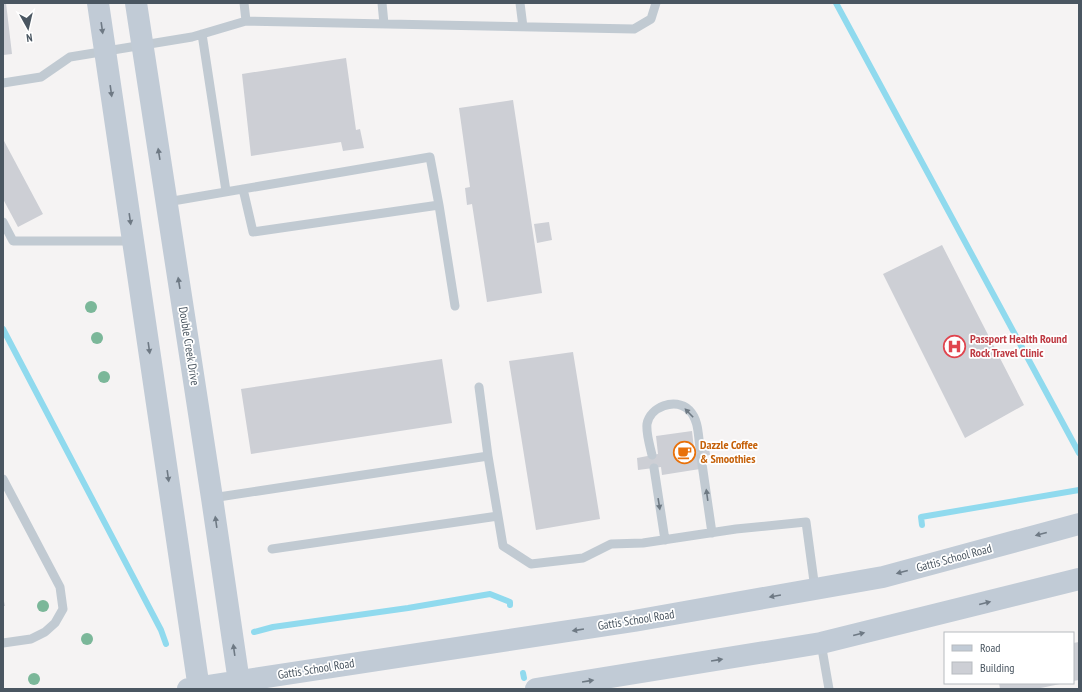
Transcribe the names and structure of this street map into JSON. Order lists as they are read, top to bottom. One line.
{"streets":{"main road":["Double Creek Drive","Gattis School Road"]},"crossings":[["Double Creek Drive","Gattis School Road"]],"places":{"hospital":["Passport Health Round Rock Travel Clinic"],"cafe":["Dazzle Coffee & Smoothies"]},"legend":["Road","Building"],"north":"bottom"}
